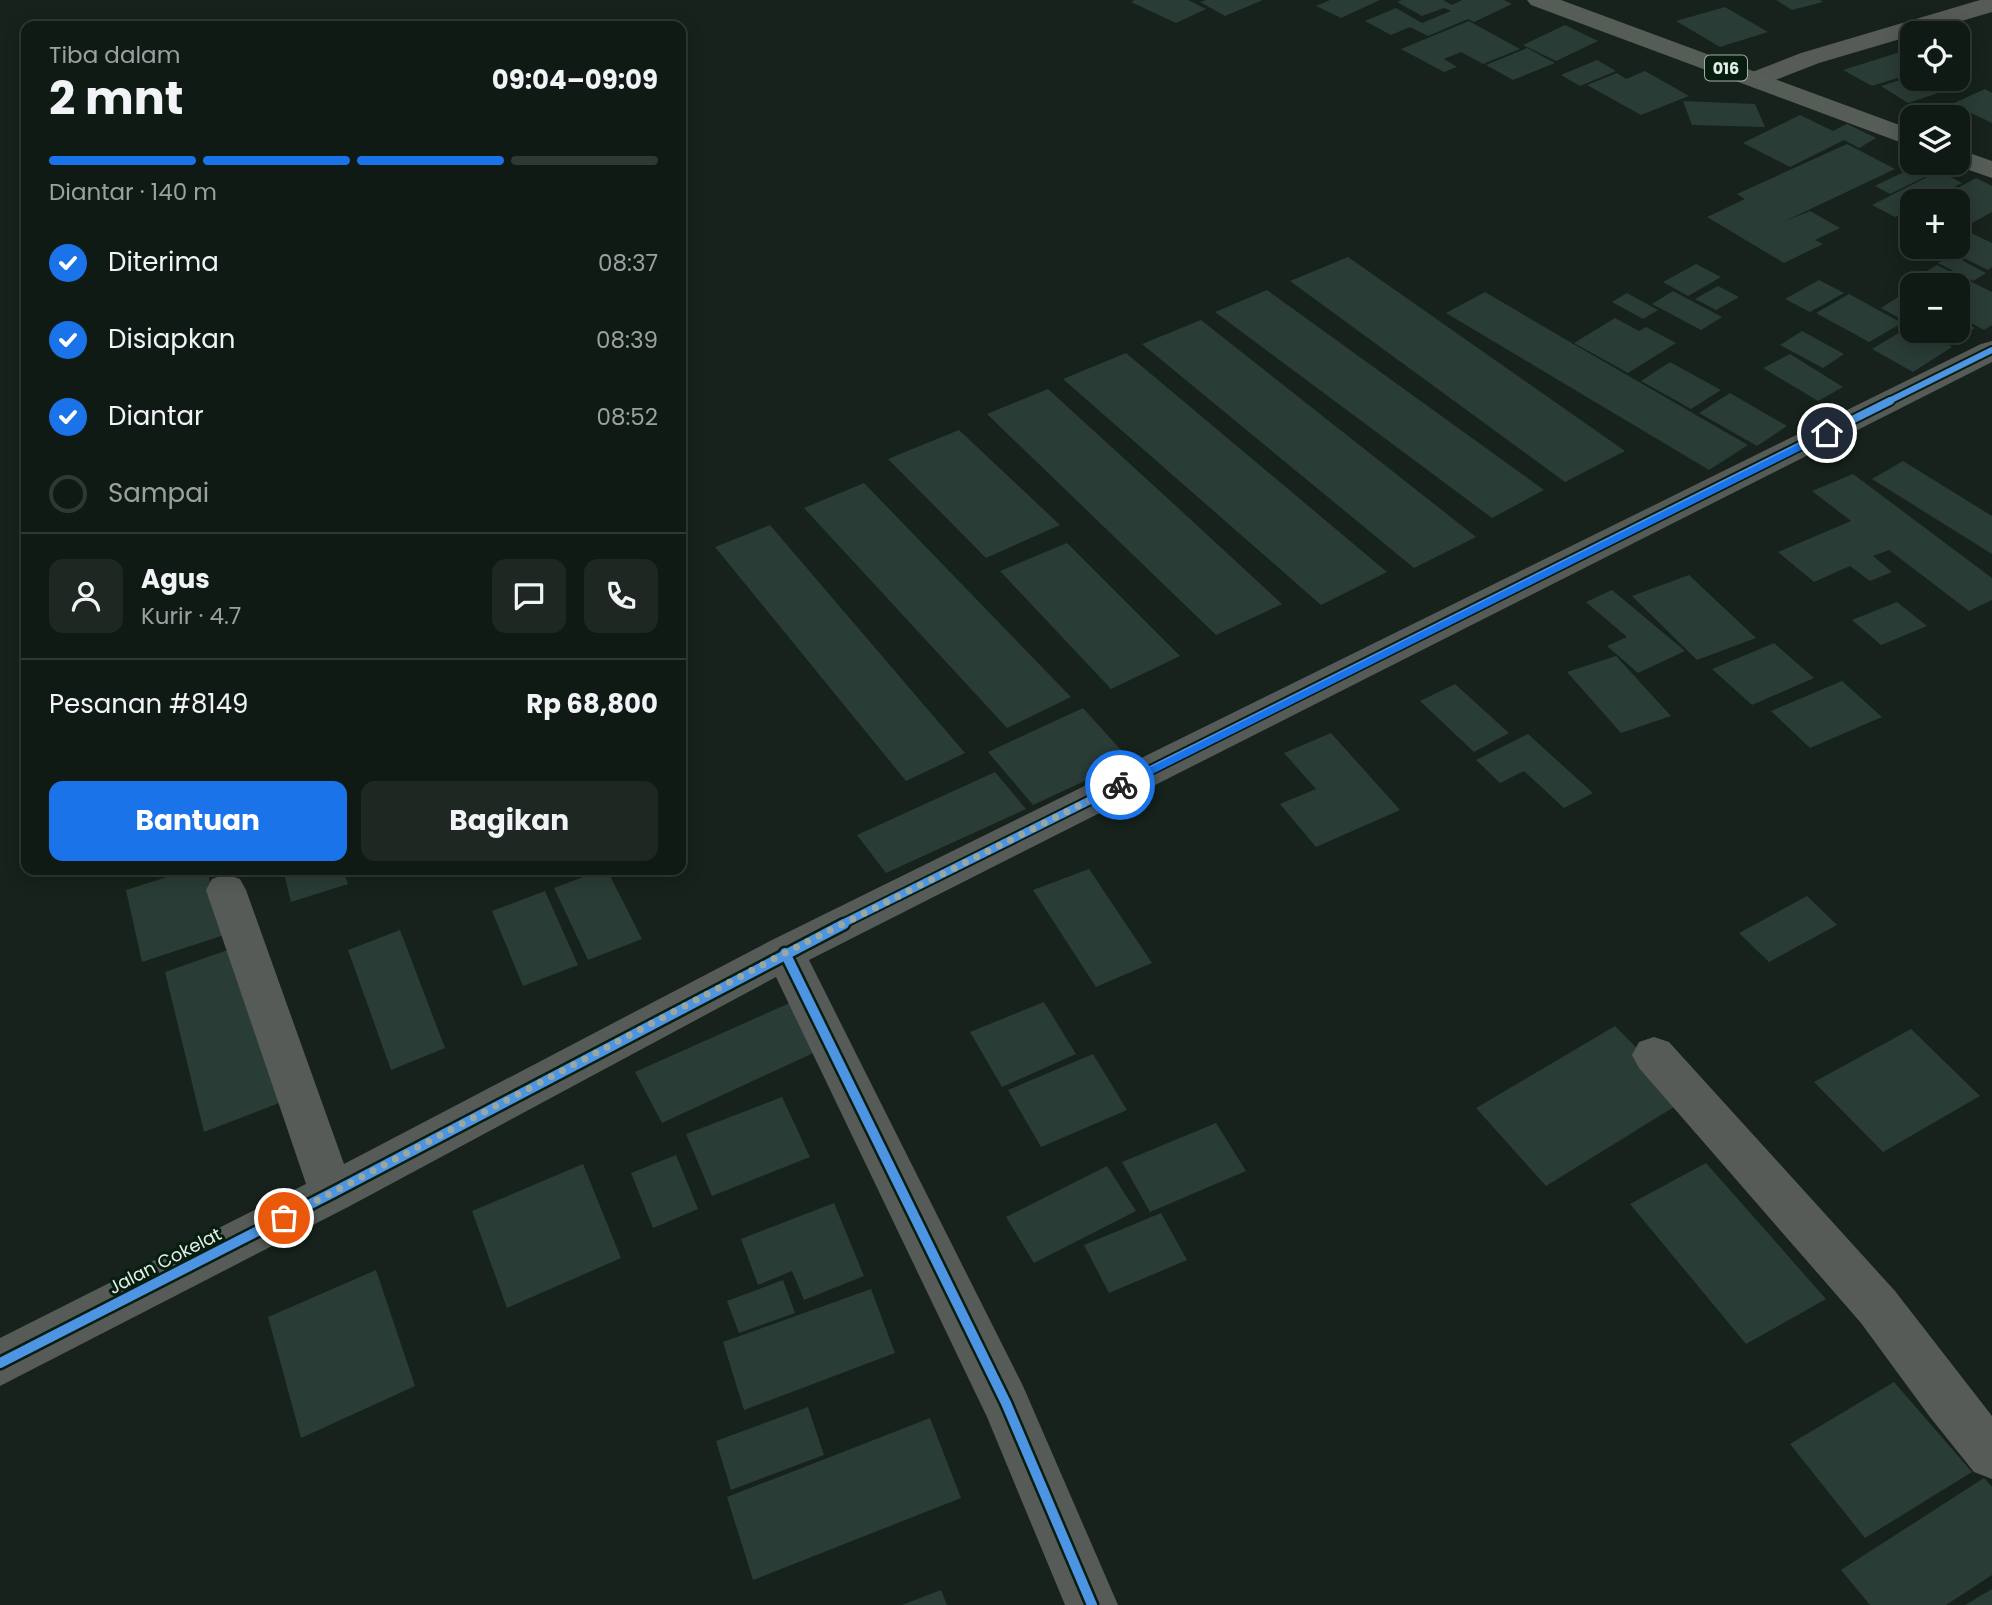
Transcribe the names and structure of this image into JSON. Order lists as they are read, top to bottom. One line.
{"streets":{"main road":["016"],"street":["Jalan Cokelat"]},"page":{"map_buttons":["+","−"],"heading":["2 mnt","Tiba dalam","09:04–09:09"],"panel":["Agus","Kurir · 4.7","Pesanan #8149","Rp 68,800"],"bar":"Diantar · 140 m","list":[["Diterima","08:37"],["Disiapkan","08:39"],["Diantar","08:52"],"Sampai"],"buttons":["Bantuan","Bagikan"]}}
